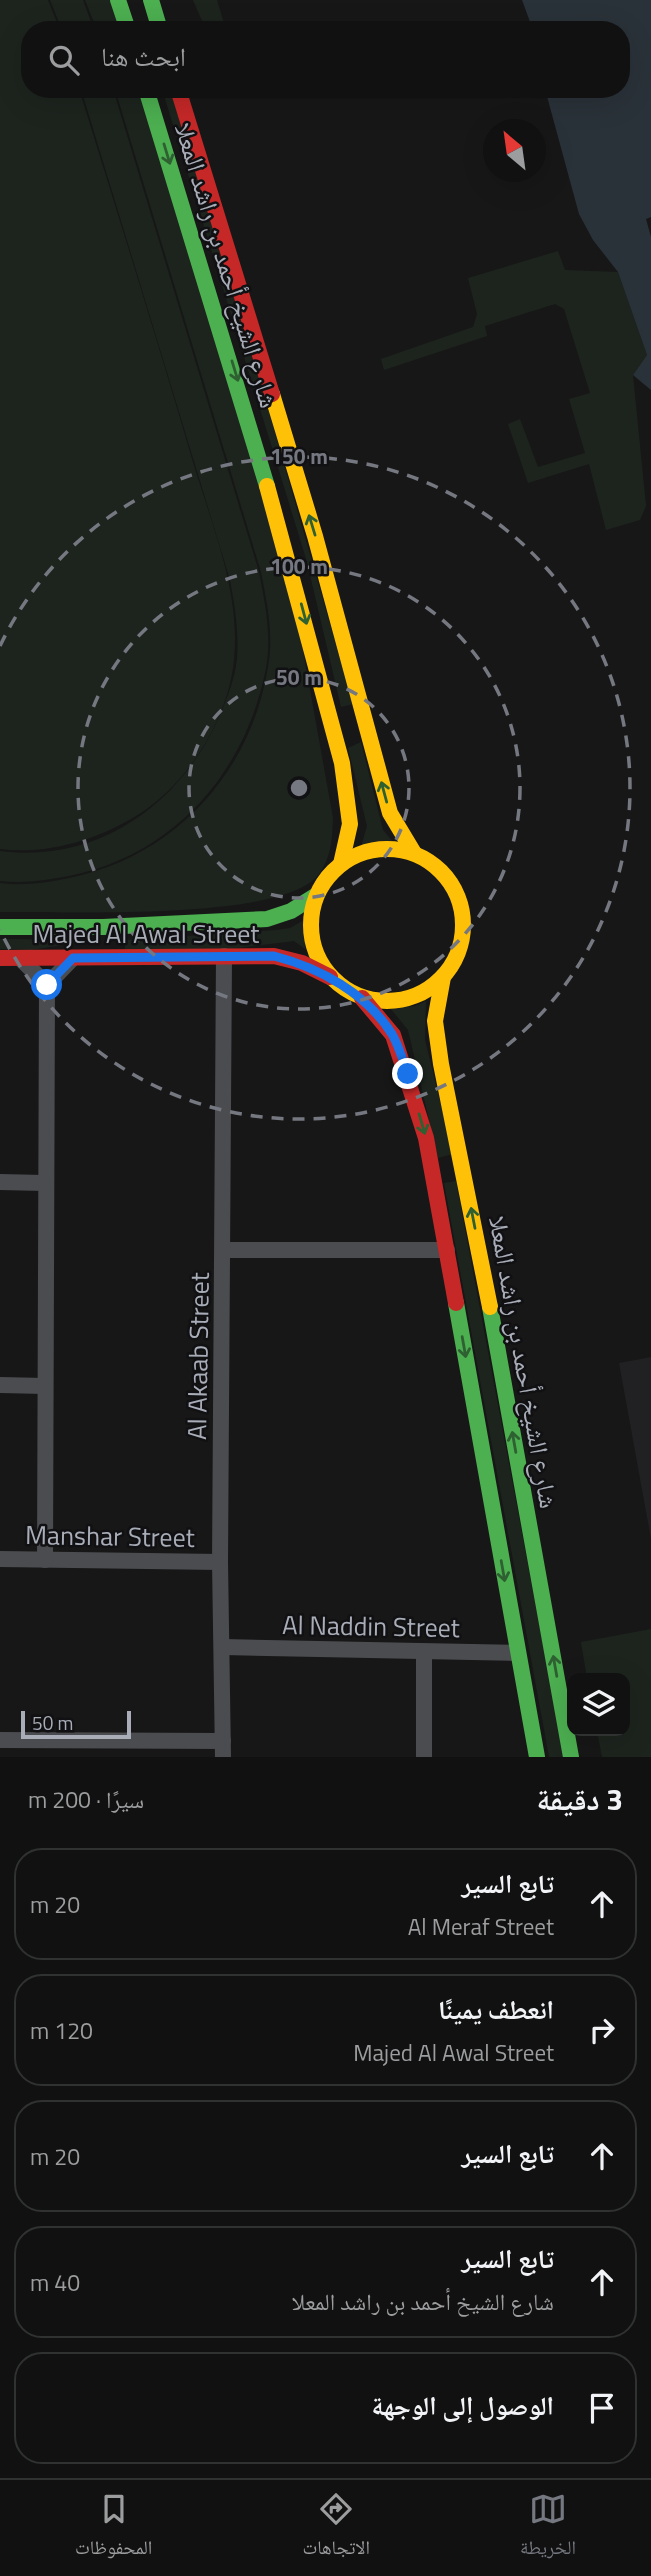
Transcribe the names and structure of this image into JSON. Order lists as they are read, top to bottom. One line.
{"streets":{"main road":["شارع الشيخ أحمد بن راشد المعلا","Majed Al Awal Street"],"street":["Al Akaab Street","Manshar Street","Al Naddin Street"]},"crossings":[["شارع الشيخ أحمد بن راشد المعلا","Majed Al Awal Street"],["Majed Al Awal Street","Al Akaab Street"],["Al Akaab Street","Manshar Street"],["Al Akaab Street","Al Naddin Street"]],"scale_bar":"50 m","north":"top left","page":{"search":"ابحث هنا","scale":"50 m","heading":["3 دقيقة","سيرًا · 200 m"],"list":[["تابع السير","Al Meraf Street","20 m"],["انعطف يمينًا","Majed Al Awal Street","120 m"],["تابع السير","20 m"],["تابع السير","شارع الشيخ أحمد بن راشد المعلا","40 m"],"الوصول إلى الوجهة"],"nav":["الخريطة","الاتجاهات","المحفوظات"]},"rings":["150 m","100 m","50 m"]}
